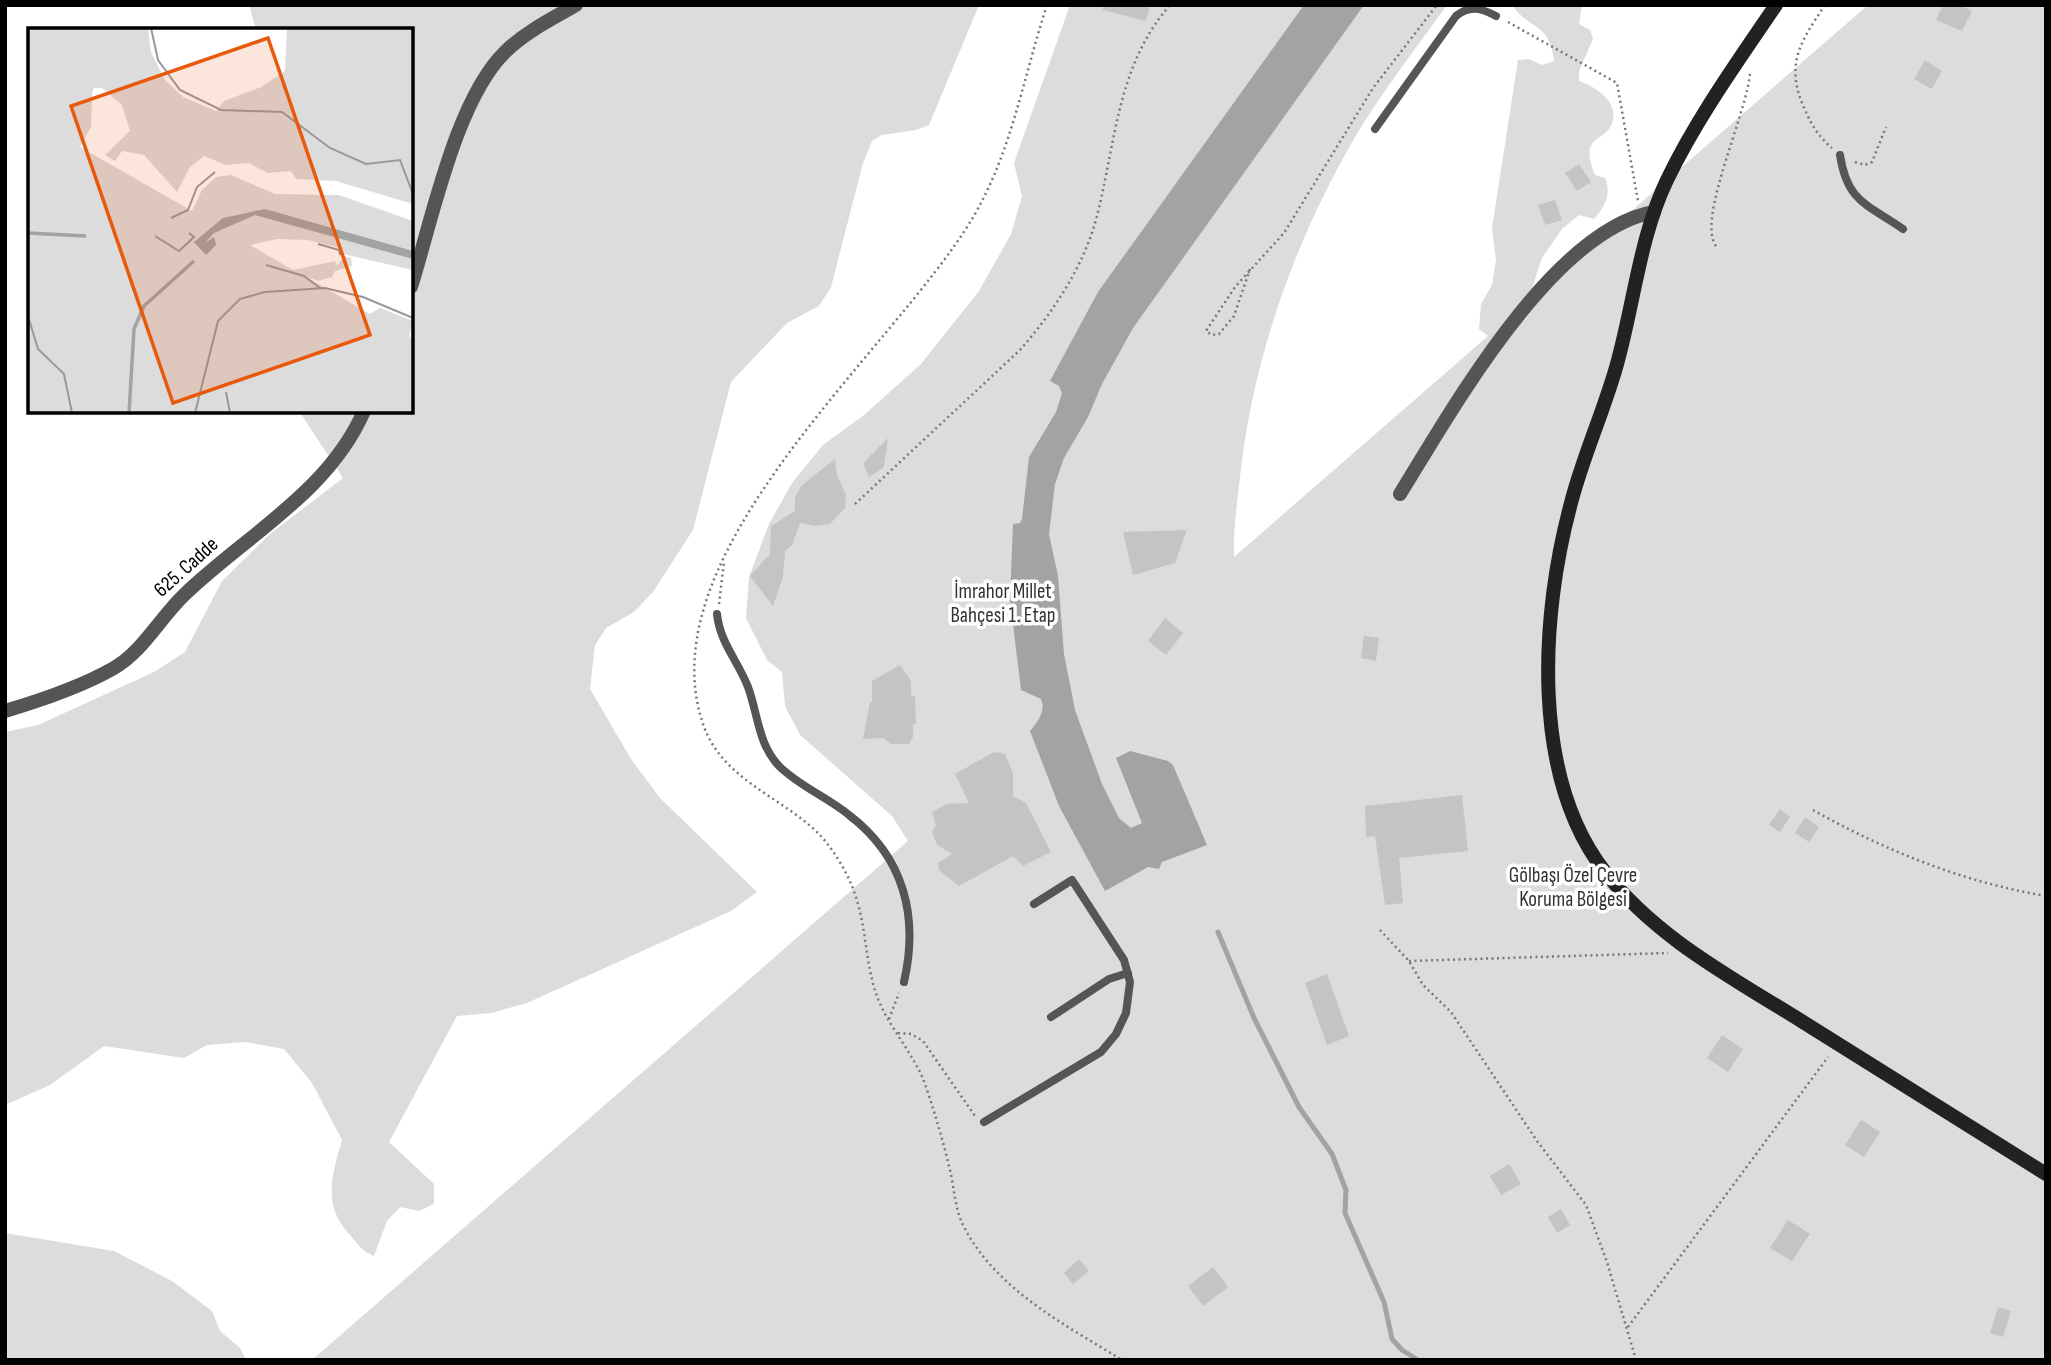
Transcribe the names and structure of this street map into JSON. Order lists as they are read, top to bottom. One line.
{"streets":{"street":["625. Cadde"]},"parks":["İmrahor Millet Bahçesi 1. Etap","Gölbaşı Özel Çevre Koruma Bölgesi"]}
